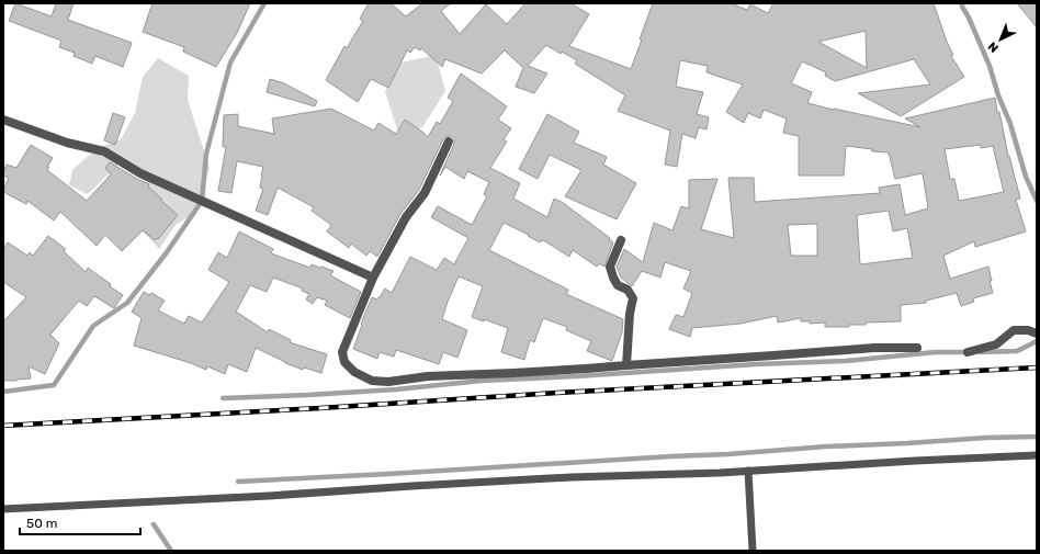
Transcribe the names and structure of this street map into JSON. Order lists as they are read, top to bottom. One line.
{"scale_bar":"50 m","north":"bottom left"}
